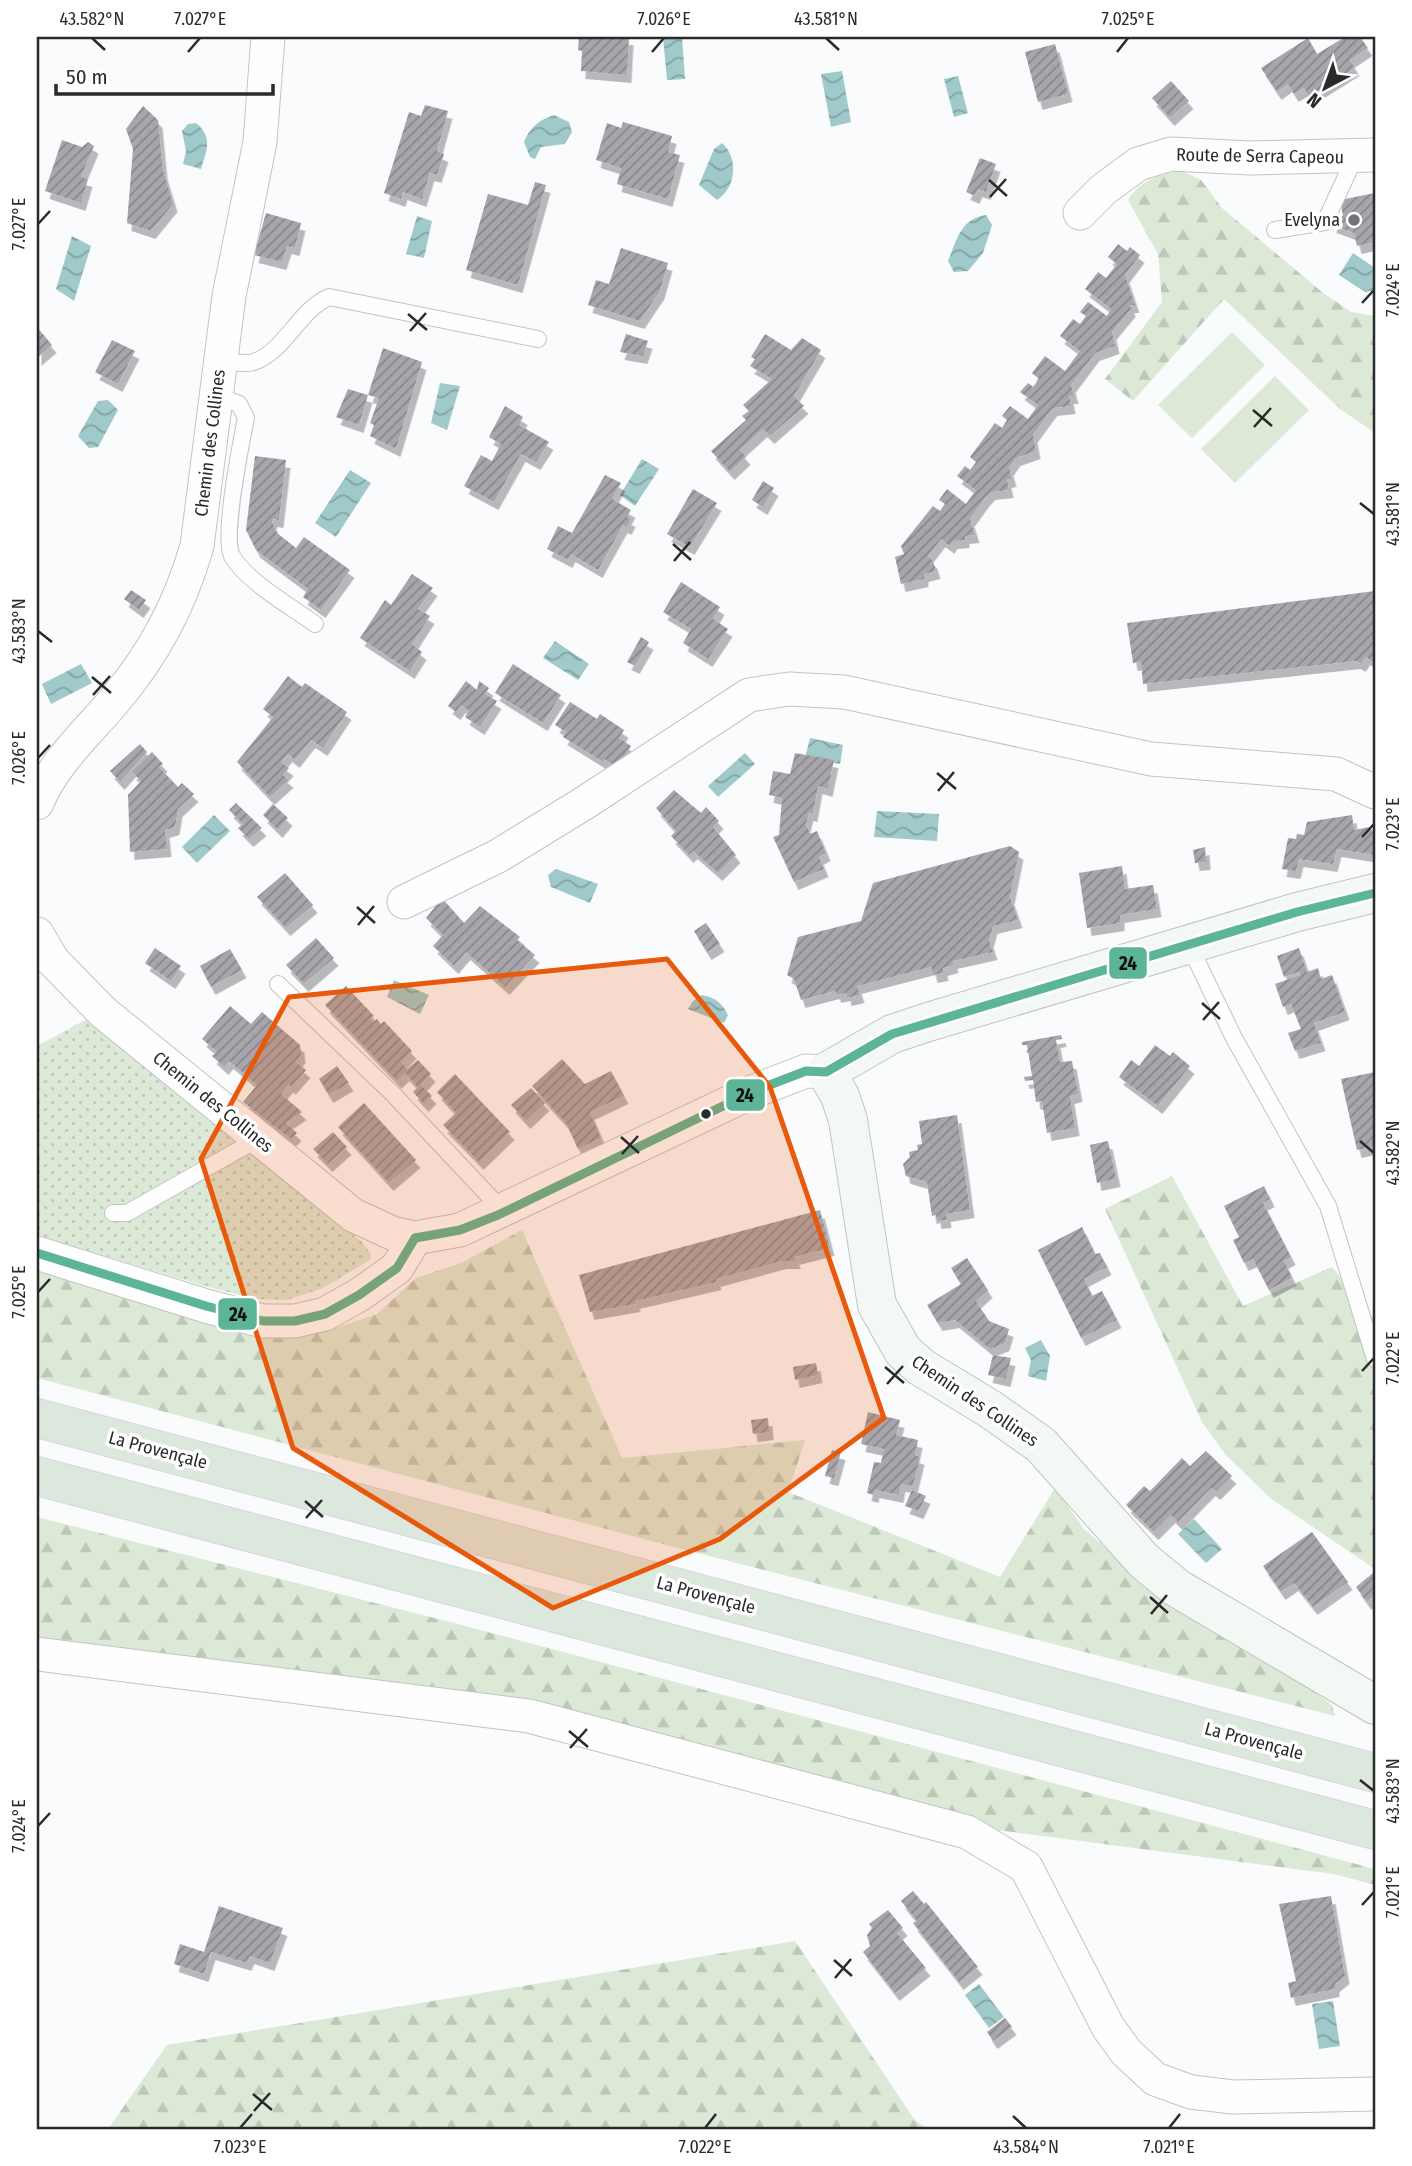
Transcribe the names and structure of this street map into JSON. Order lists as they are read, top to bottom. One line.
{"streets":{"highway":["La Provençale"],"street":["Route de Serra Capeou","Chemin des Collines"]},"places":["Evelyna"],"lines":["transit line 24"],"scale_bar":"50 m","north":"bottom left","coordinates":["43.582°N","7.027°E","7.026°E","43.581°N","7.025°E","7.024°E","43.583°N","7.023°E","7.022°E","7.021°E","43.584°N"]}
